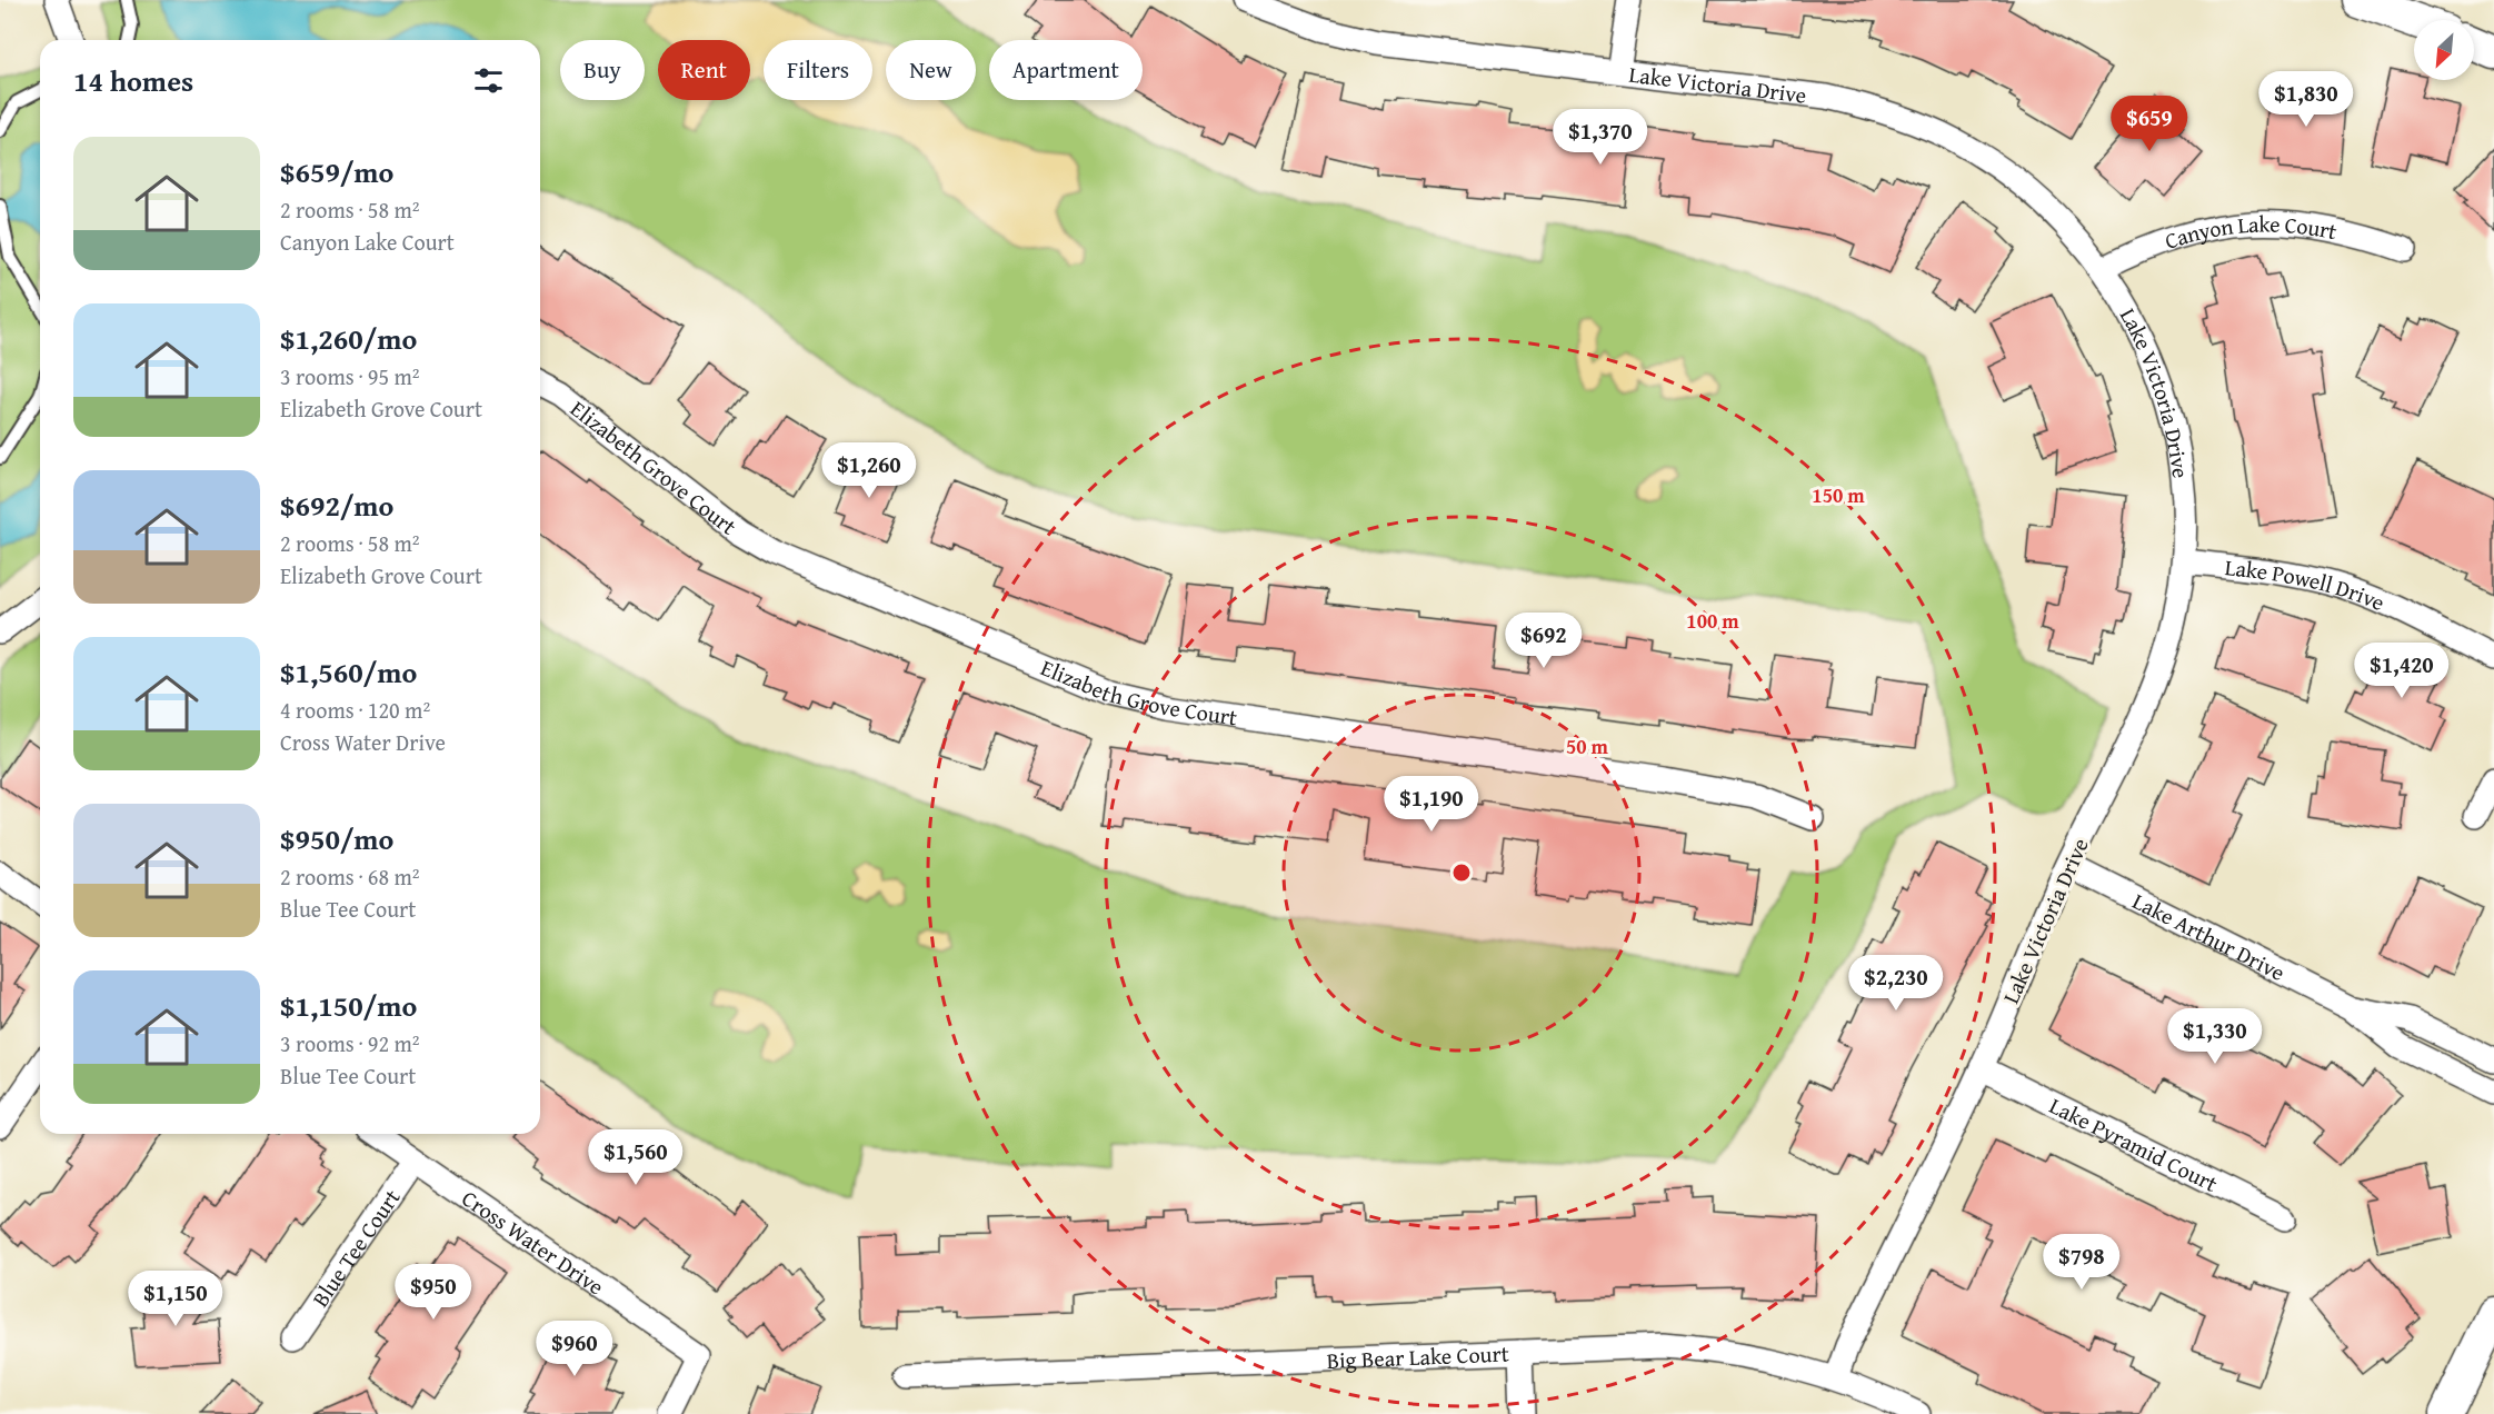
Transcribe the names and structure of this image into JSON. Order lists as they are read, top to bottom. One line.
{"streets":{"street":["Lake Victoria Drive","Canyon Lake Court","Elizabeth Grove Court","Lake Powell Drive","Lake Arthur Drive","Lake Pyramid Court","Cross Water Drive","Blue Tee Court","Big Bear Lake Court"]},"crossings":[["Lake Victoria Drive","Canyon Lake Court"],["Lake Victoria Drive","Lake Powell Drive"],["Lake Victoria Drive","Lake Arthur Drive"],["Lake Victoria Drive","Lake Pyramid Court"],["Lake Victoria Drive","Big Bear Lake Court"],["Cross Water Drive","Blue Tee Court"]],"north":"bottom left","page":{"chip":["Buy","Rent","Filters","New","Apartment"],"heading":"14 homes","price":["$1,830","$659","$1,370","$1,260","$692","$1,420","$1,190","$2,230","$1,330","$1,560","$798","$950","$1,150","$960"],"list":[{"name":"$659/mo","note":"2 rooms · 58 m² · Canyon Lake Court"},{"name":"$1,260/mo","note":"3 rooms · 95 m² · Elizabeth Grove Court"},{"name":"$692/mo","note":"2 rooms · 58 m² · Elizabeth Grove Court"},{"name":"$1,560/mo","note":"4 rooms · 120 m² · Cross Water Drive"},{"name":"$950/mo","note":"2 rooms · 68 m² · Blue Tee Court"},{"name":"$1,150/mo","note":"3 rooms · 92 m² · Blue Tee Court"}]},"rings":["150 m","100 m","50 m"]}
